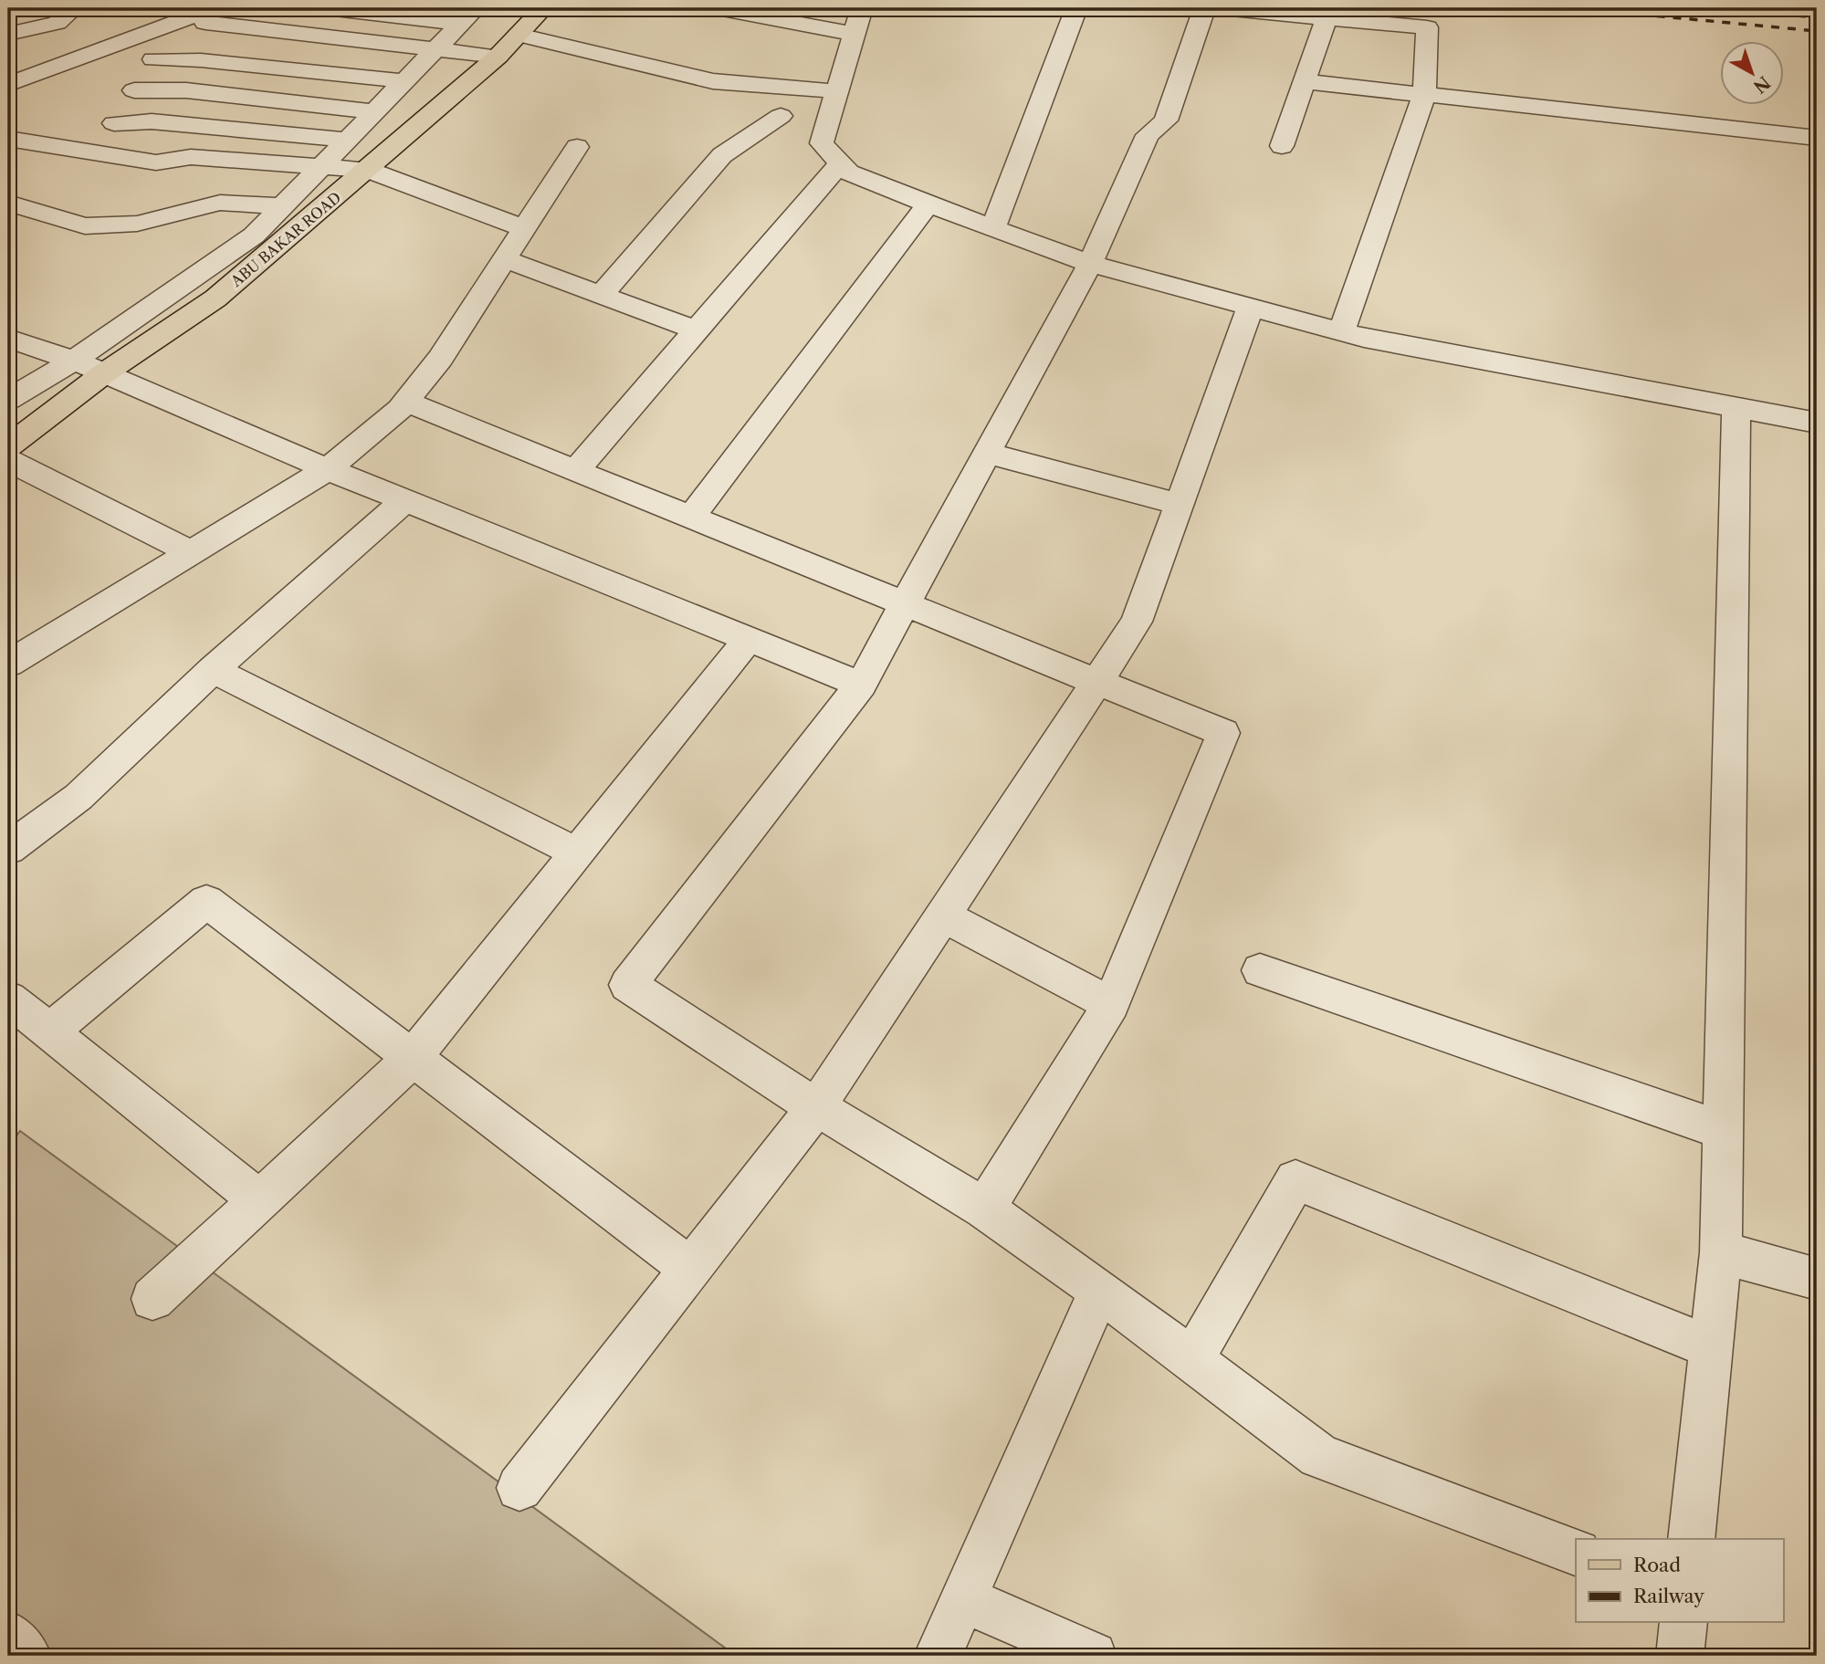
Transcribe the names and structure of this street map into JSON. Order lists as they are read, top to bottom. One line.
{"streets":{"main road":["ABU BAKAR ROAD"]},"legend":["Road","Railway"],"north":"bottom right"}
